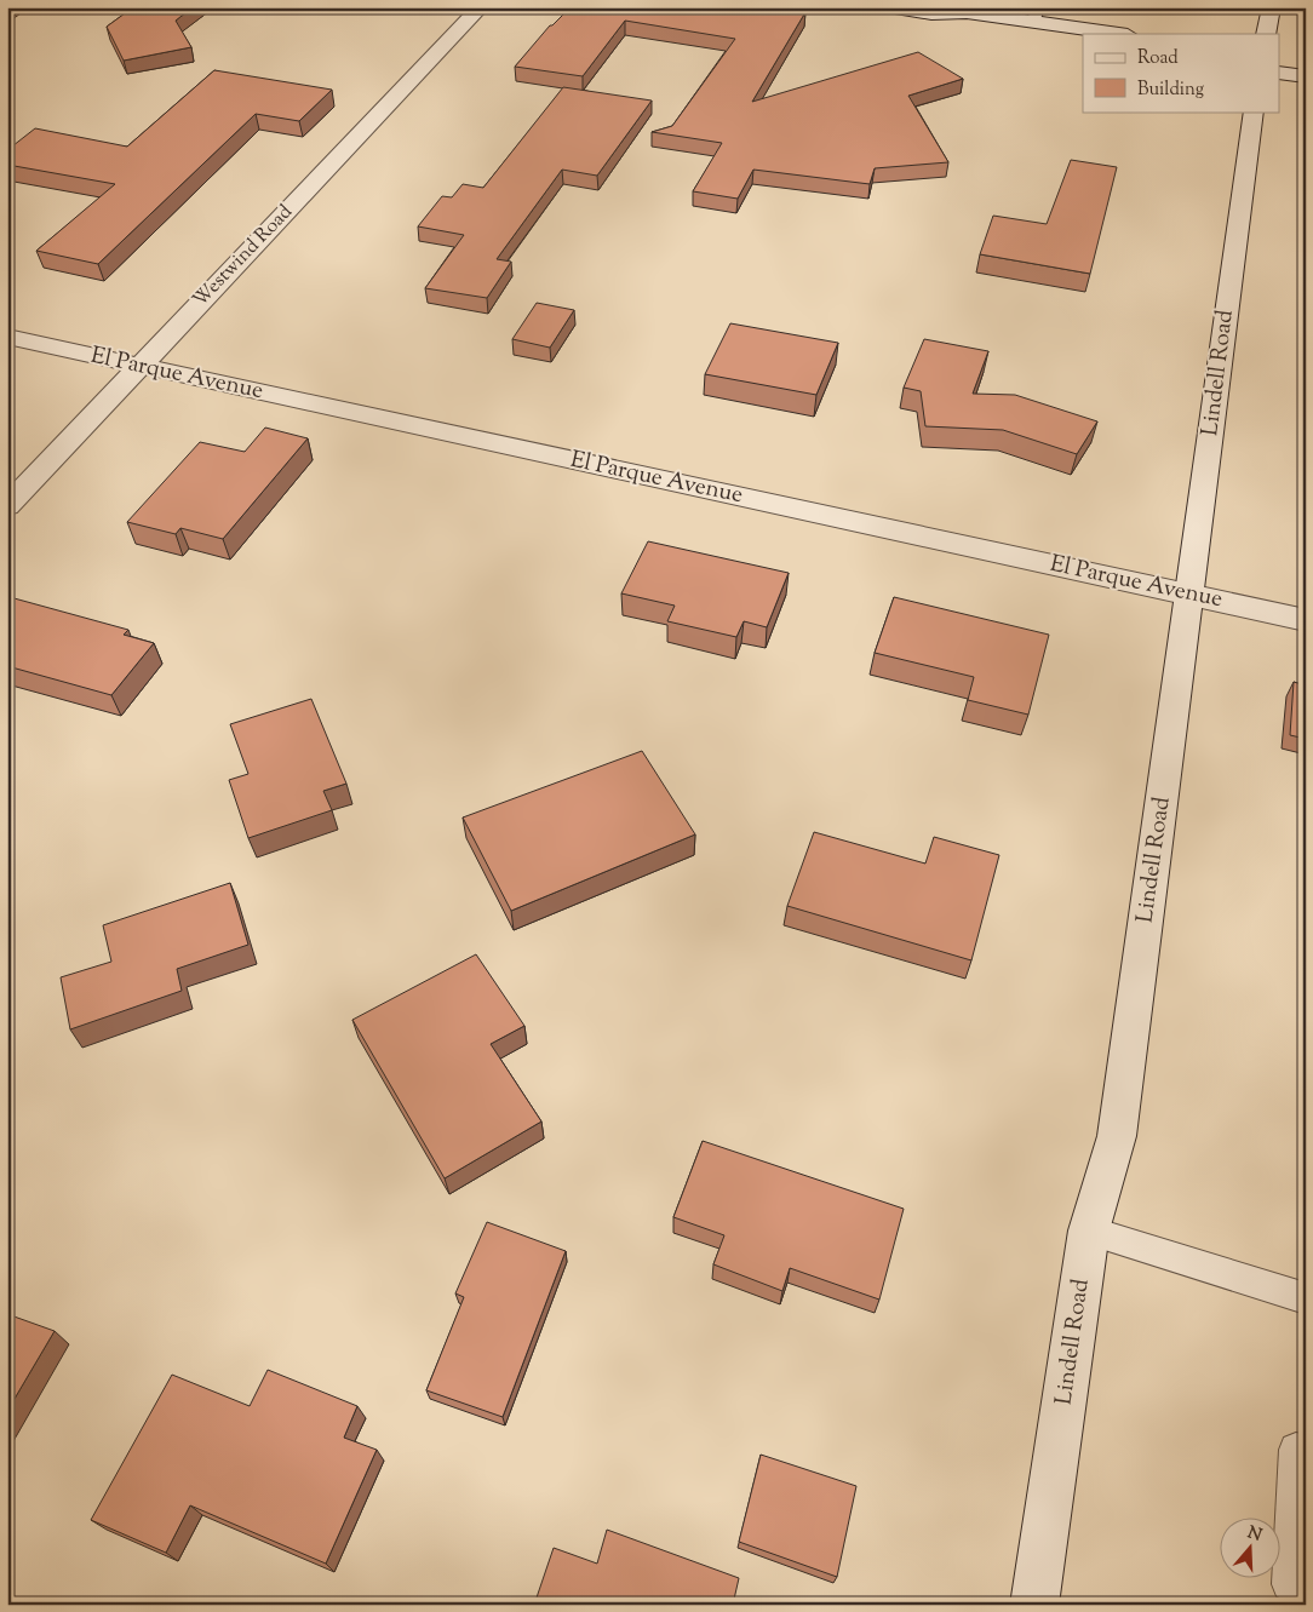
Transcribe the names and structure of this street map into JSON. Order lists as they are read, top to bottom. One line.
{"streets":{"street":["Westwind Road","Lindell Road","El Parque Avenue"]},"crossings":[["Westwind Road","El Parque Avenue"],["Lindell Road","El Parque Avenue"]],"legend":["Road","Building"],"north":"top"}
